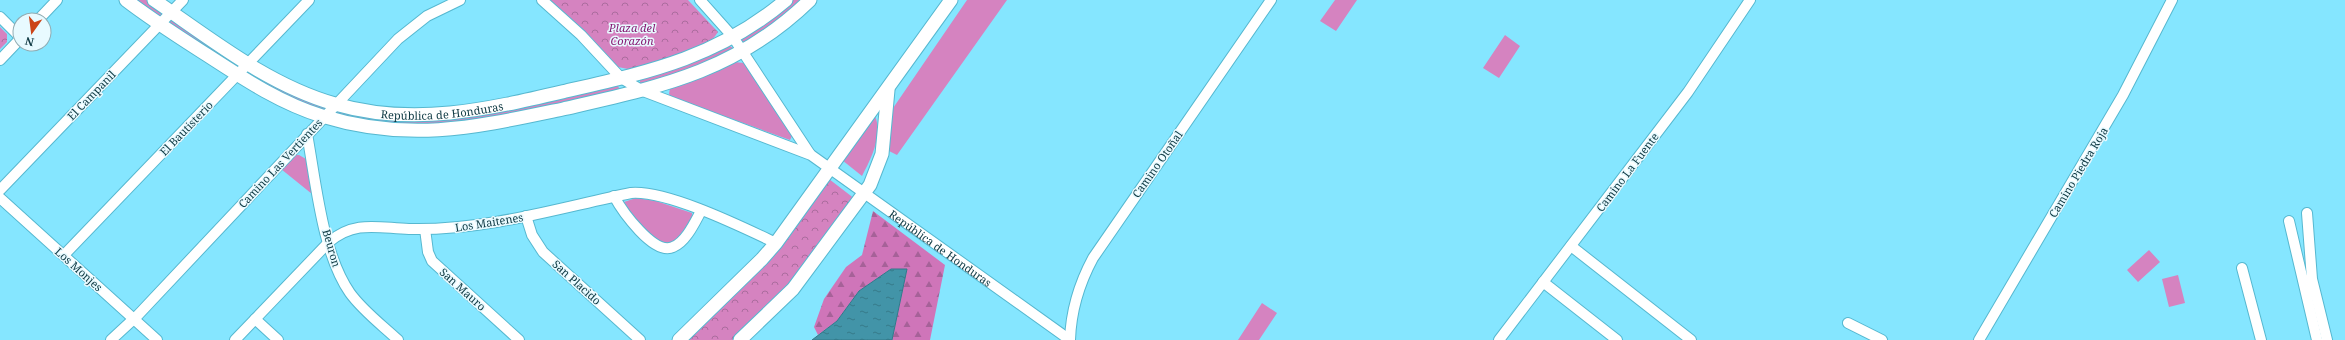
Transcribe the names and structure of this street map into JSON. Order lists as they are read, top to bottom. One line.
{"streets":{"street":["El Campanil","República de Honduras","El Bautisterio","Camino Las Vertientes","Camino Otoñal","Camino La Fuente","Camino Piedra Roja","Los Maitenes","Beuron","Los Monjes","San Placido","San Mauro"]},"crossings":[["El Campanil","República de Honduras"],["República de Honduras","El Bautisterio"],["República de Honduras","Camino Las Vertientes"],["República de Honduras","Camino Otoñal"],["El Bautisterio","Los Monjes"],["Camino Las Vertientes","Beuron"],["Camino Las Vertientes","Los Monjes"],["Los Maitenes","Beuron"],["Los Maitenes","San Placido"],["Los Maitenes","San Mauro"]],"parks":["Plaza del Corazón"],"north":"bottom"}
